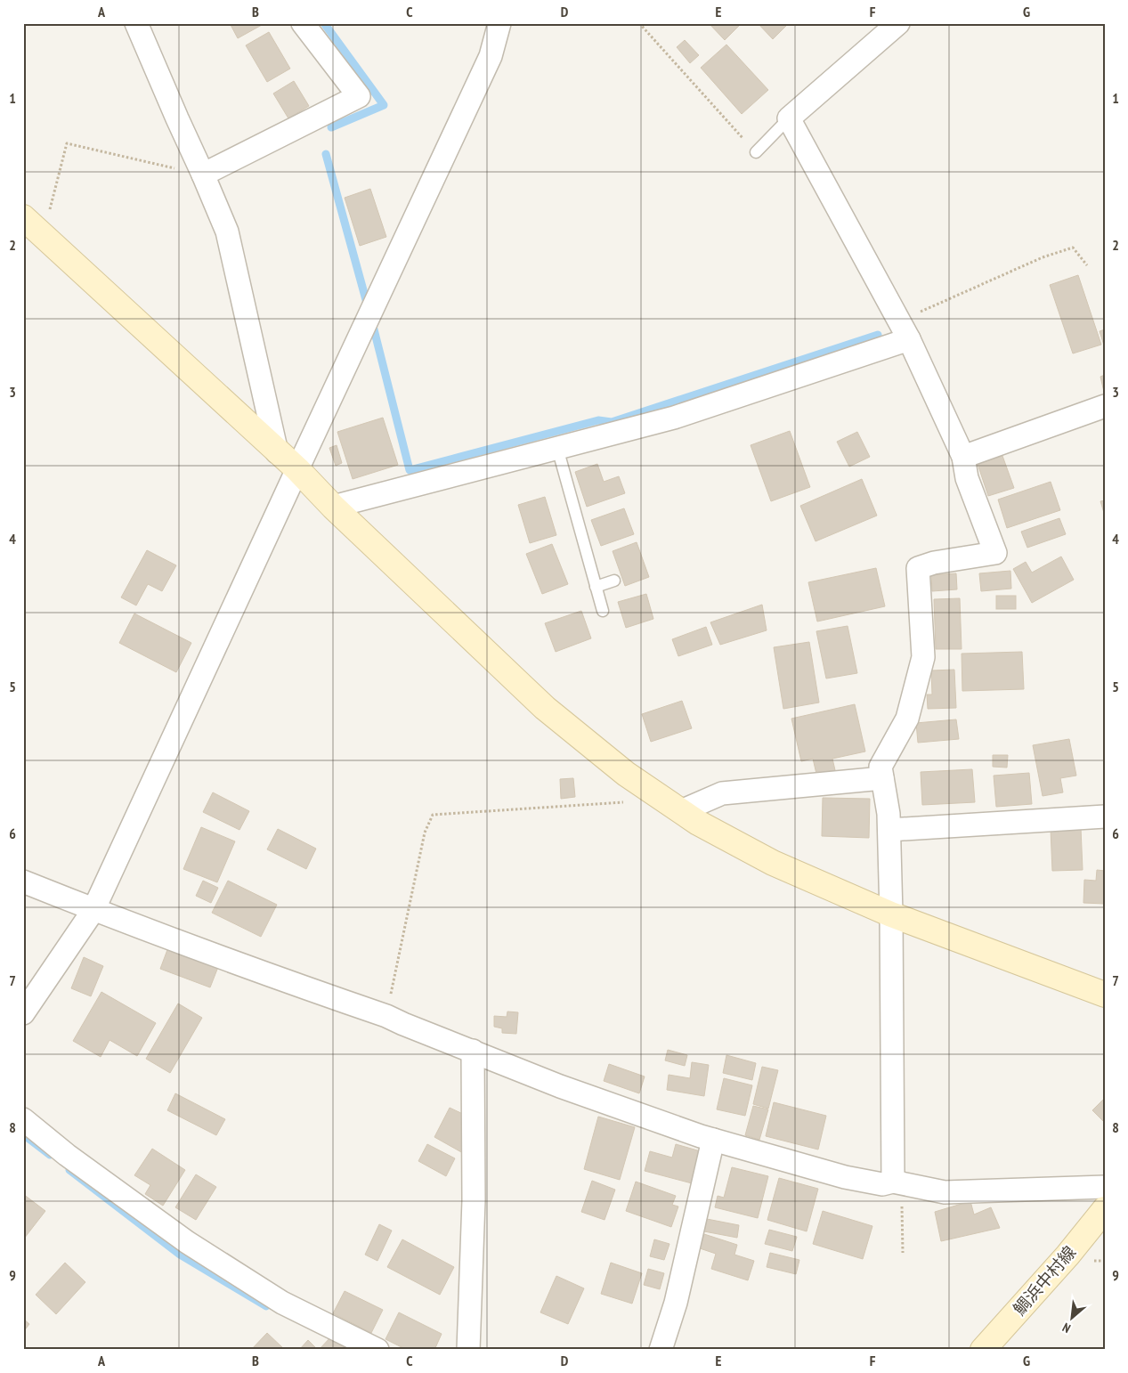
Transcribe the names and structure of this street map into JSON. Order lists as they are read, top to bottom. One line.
{"streets":{"street":["鯛浜中村線"]},"north":"bottom left","grid":{"columns":["A","B","C","D","E","F","G"],"rows":["1","2","3","4","5","6","7","8","9"]}}
